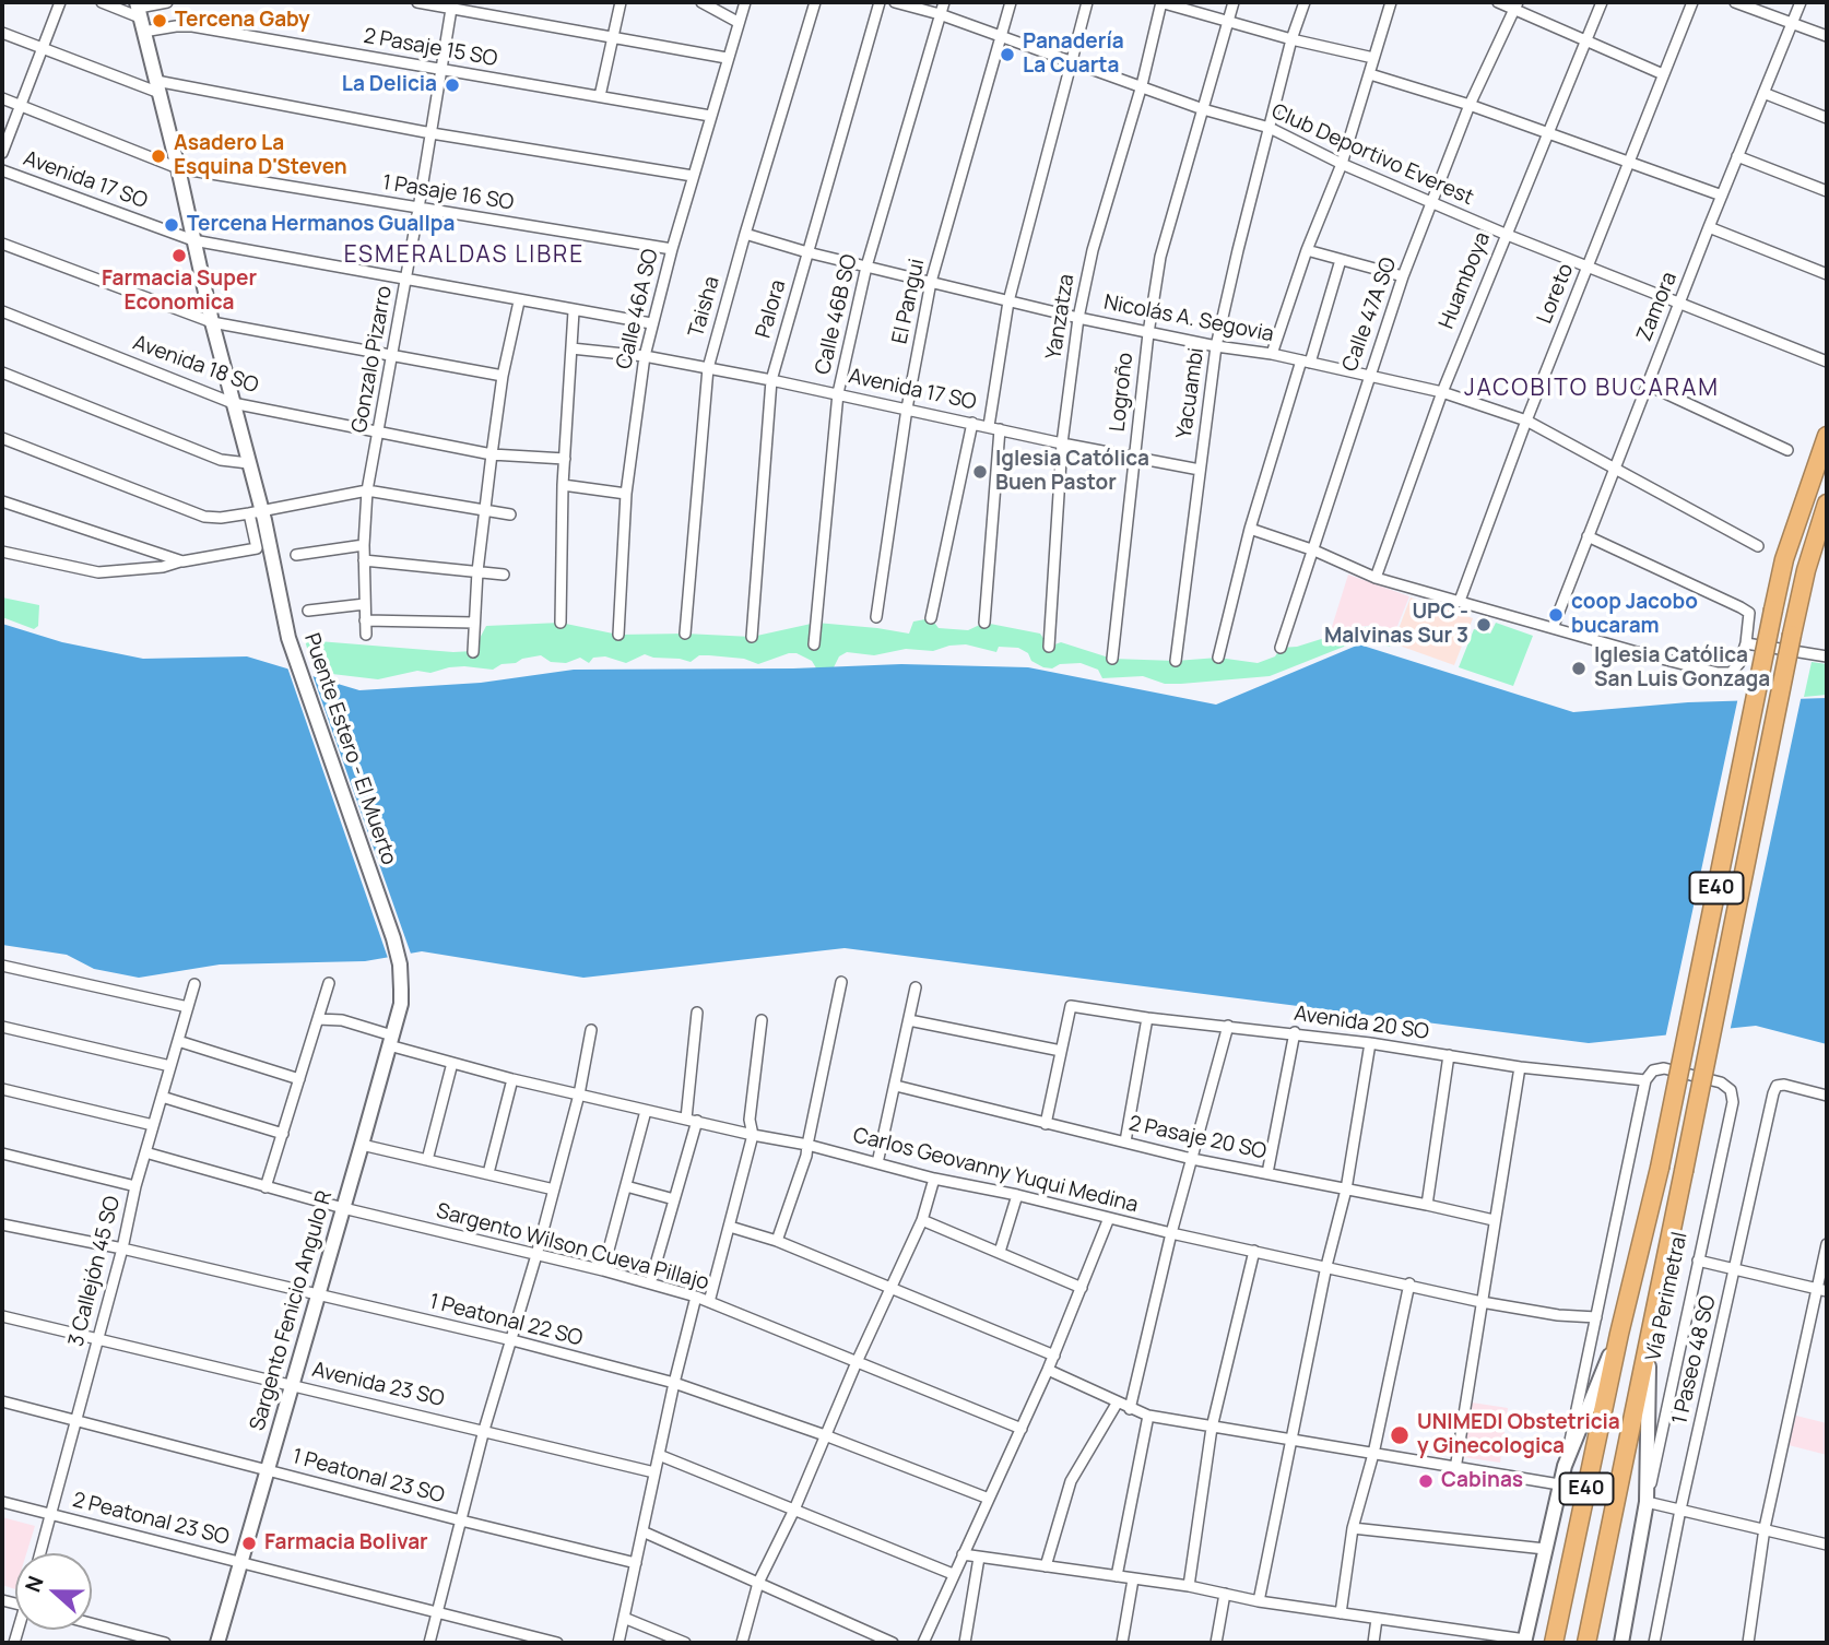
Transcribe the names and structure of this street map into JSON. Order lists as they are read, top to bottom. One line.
{"streets":{"highway":["E40","Vía Perimetral"],"street":["2 Pasaje 15 SO","Club Deportivo Everest","Avenida 17 SO","1 Pasaje 16 SO","Huamboya","Loreto","El Pangui","Taisha","Zamora","Calle 46A SO","Palora","Calle 46B SO","Calle 47A SO","Yanzatza","Nicolás A. Segovia","Gonzalo Pizarro","Avenida 18 SO","Logroño","Yacuambi","Puente Estero - El Muerto","Avenida 20 SO","2 Pasaje 20 SO","Carlos Geovanny Yuqui Medina","Sargento Wilson Cueva Pillajo","3 Callejón 45 SO","Sargento Fenicio Angulo R","1 Peatonal 22 SO","1 Paseo 48 SO","Avenida 23 SO","1 Peatonal 23 SO","2 Peatonal 23 SO"]},"crossings":[["2 Pasaje 15 SO","Calle 46A SO"],["2 Pasaje 15 SO","Gonzalo Pizarro"],["2 Pasaje 15 SO","Puente Estero - El Muerto"],["Club Deportivo Everest","Huamboya"],["Club Deportivo Everest","Loreto"],["Club Deportivo Everest","El Pangui"],["Club Deportivo Everest","Zamora"],["Club Deportivo Everest","Calle 46B SO"],["Club Deportivo Everest","Calle 47A SO"],["Club Deportivo Everest","Yanzatza"],["Club Deportivo Everest","Logroño"],["Club Deportivo Everest","Yacuambi"],["Avenida 17 SO","El Pangui"],["Avenida 17 SO","Taisha"],["Avenida 17 SO","Calle 46A SO"],["Avenida 17 SO","Palora"],["Avenida 17 SO","Calle 46B SO"],["Avenida 17 SO","Yanzatza"],["Avenida 17 SO","Gonzalo Pizarro"],["Avenida 17 SO","Logroño"],["Avenida 17 SO","Yacuambi"],["Avenida 17 SO","Puente Estero - El Muerto"],["1 Pasaje 16 SO","Calle 46A SO"],["1 Pasaje 16 SO","Gonzalo Pizarro"],["1 Pasaje 16 SO","Puente Estero - El Muerto"],["Huamboya","Nicolás A. Segovia"],["Loreto","Nicolás A. Segovia"],["El Pangui","Nicolás A. Segovia"],["Taisha","Nicolás A. Segovia"],["Zamora","Nicolás A. Segovia"],["Palora","Nicolás A. Segovia"],["Calle 46B SO","Nicolás A. Segovia"],["Calle 47A SO","Nicolás A. Segovia"],["Yanzatza","Nicolás A. Segovia"],["Nicolás A. Segovia","Logroño"],["Nicolás A. Segovia","Yacuambi"],["Gonzalo Pizarro","Avenida 18 SO"],["Avenida 18 SO","Puente Estero - El Muerto"],["Puente Estero - El Muerto","Sargento Fenicio Angulo R"],["Avenida 20 SO","Vía Perimetral"],["Carlos Geovanny Yuqui Medina","Vía Perimetral"],["Carlos Geovanny Yuqui Medina","Sargento Fenicio Angulo R"],["Sargento Wilson Cueva Pillajo","3 Callejón 45 SO"],["Sargento Wilson Cueva Pillajo","Sargento Fenicio Angulo R"],["3 Callejón 45 SO","1 Peatonal 22 SO"],["3 Callejón 45 SO","Avenida 23 SO"],["3 Callejón 45 SO","1 Peatonal 23 SO"],["3 Callejón 45 SO","2 Peatonal 23 SO"],["Sargento Fenicio Angulo R","1 Peatonal 22 SO"],["Sargento Fenicio Angulo R","Avenida 23 SO"],["Sargento Fenicio Angulo R","1 Peatonal 23 SO"],["Sargento Fenicio Angulo R","2 Peatonal 23 SO"]],"districts":["ESMERALDAS LIBRE","JACOBITO BUCARAM"],"places":["Tercena Gaby","Panadería La Cuarta","La Delicia","Asadero La Esquina D'Steven","Tercena Hermanos Guallpa","Farmacia Super Economica","Iglesia Católica Buen Pastor","coop Jacobo bucaram","UPC - Malvinas Sur 3","Iglesia Católica San Luis Gonzaga","UNIMEDI Obstetricia y Ginecologica","Cabinas","Farmacia Bolivar"],"north":"left"}
